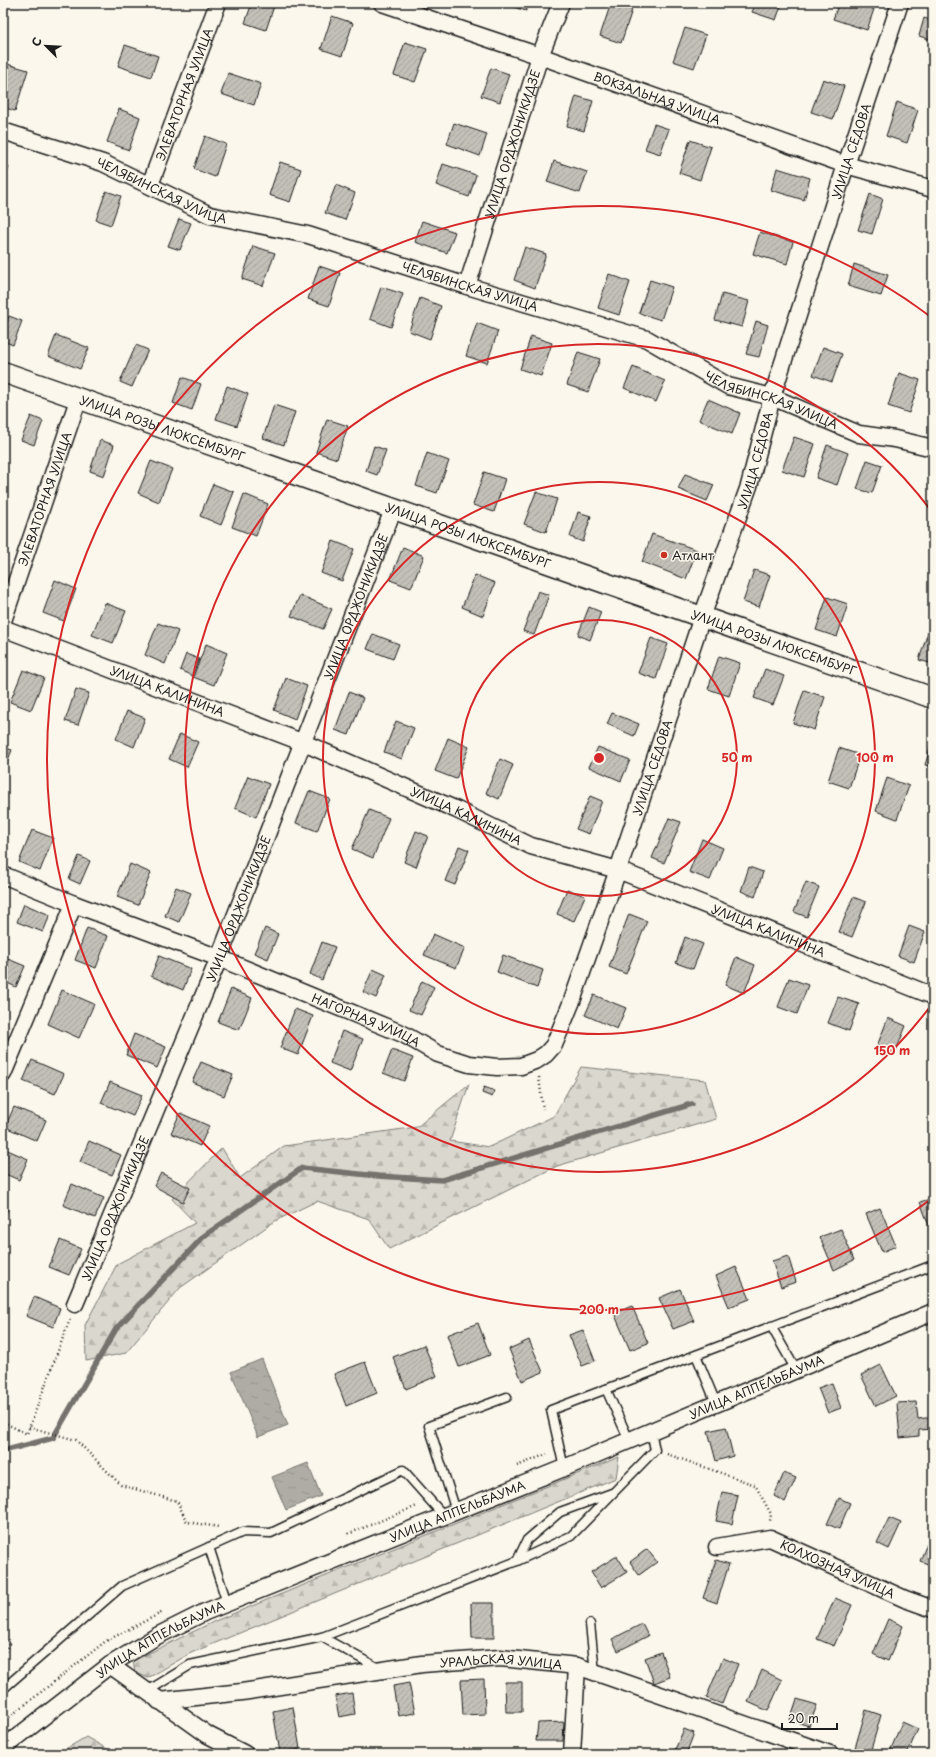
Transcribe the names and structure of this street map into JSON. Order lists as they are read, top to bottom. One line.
{"streets":{"street":["ЭЛЕВАТОРНАЯ УЛИЦА","ВОКЗАЛЬНАЯ УЛИЦА","УЛИЦА ОРДЖОНИКИДЗЕ","УЛИЦА СЕДОВА","ЧЕЛЯБИНСКАЯ УЛИЦА","УЛИЦА РОЗЫ ЛЮКСЕМБУРГ","УЛИЦА КАЛИНИНА","НАГОРНАЯ УЛИЦА","УЛИЦА АППЕЛЬБАУМА","КОЛХОЗНАЯ УЛИЦА","УРАЛЬСКАЯ УЛИЦА"]},"crossings":[["ЭЛЕВАТОРНАЯ УЛИЦА","ЧЕЛЯБИНСКАЯ УЛИЦА"],["ЭЛЕВАТОРНАЯ УЛИЦА","УЛИЦА РОЗЫ ЛЮКСЕМБУРГ"],["ВОКЗАЛЬНАЯ УЛИЦА","УЛИЦА ОРДЖОНИКИДЗЕ"],["ВОКЗАЛЬНАЯ УЛИЦА","УЛИЦА СЕДОВА"],["УЛИЦА ОРДЖОНИКИДЗЕ","ЧЕЛЯБИНСКАЯ УЛИЦА"],["УЛИЦА ОРДЖОНИКИДЗЕ","УЛИЦА РОЗЫ ЛЮКСЕМБУРГ"],["УЛИЦА ОРДЖОНИКИДЗЕ","УЛИЦА КАЛИНИНА"],["УЛИЦА ОРДЖОНИКИДЗЕ","НАГОРНАЯ УЛИЦА"],["УЛИЦА СЕДОВА","ЧЕЛЯБИНСКАЯ УЛИЦА"],["УЛИЦА СЕДОВА","УЛИЦА РОЗЫ ЛЮКСЕМБУРГ"],["УЛИЦА СЕДОВА","УЛИЦА КАЛИНИНА"],["УЛИЦА СЕДОВА","НАГОРНАЯ УЛИЦА"],["УЛИЦА КАЛИНИНА","НАГОРНАЯ УЛИЦА"]],"places":["Атлант"],"scale_bar":"20 m","north":"top left","rings":["50 m","100 m","150 m","200 m"]}
